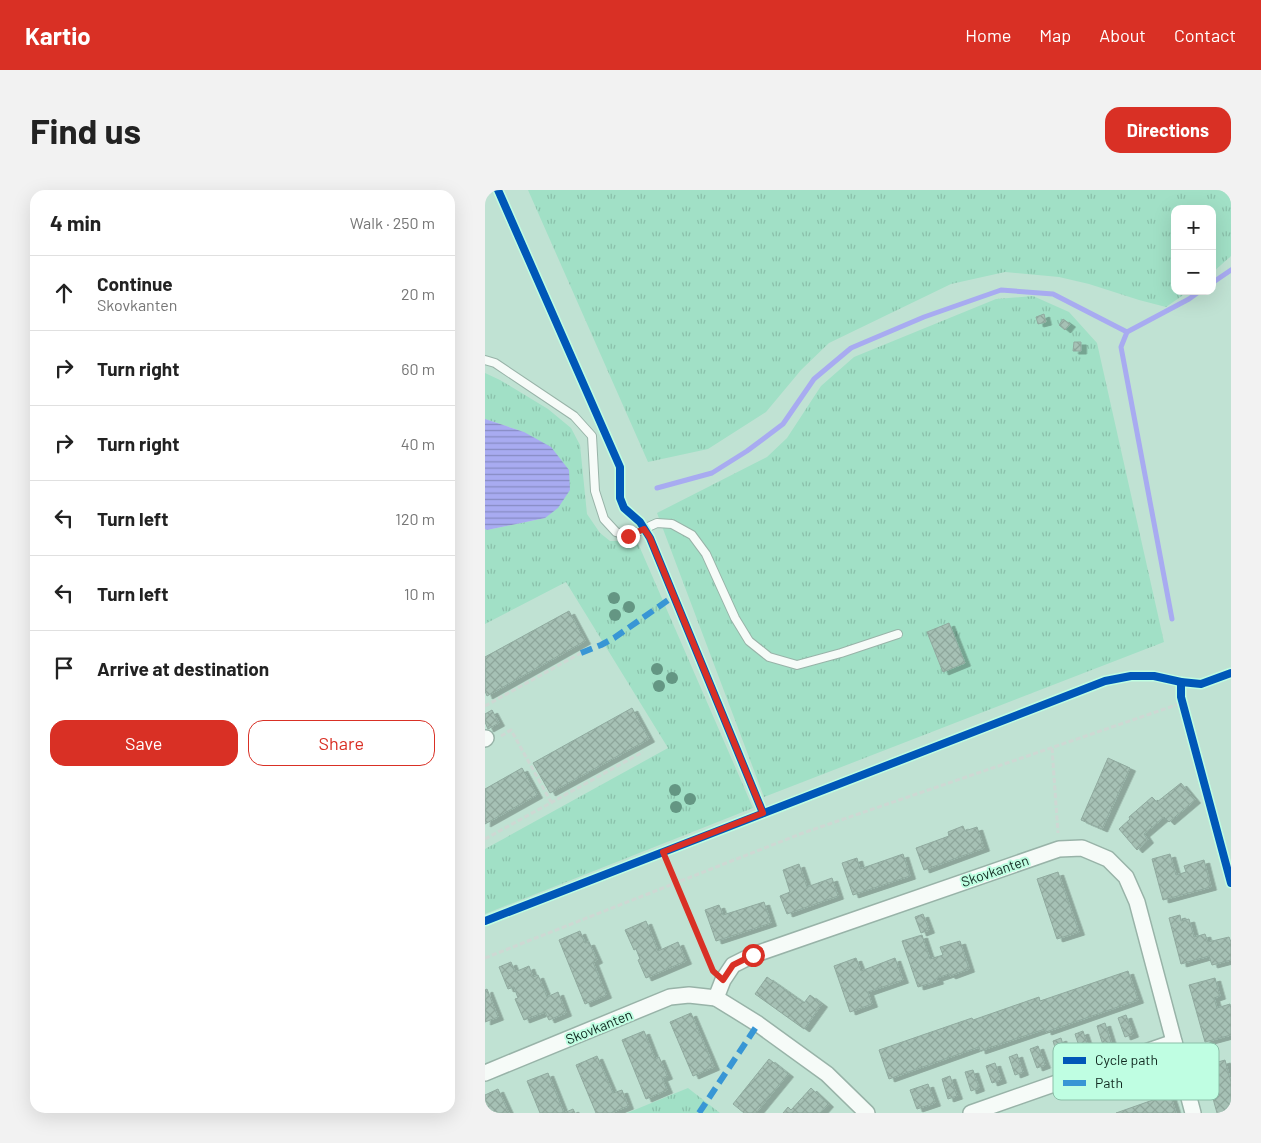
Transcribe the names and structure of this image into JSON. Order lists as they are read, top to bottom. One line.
{"streets":{"street":["Skovkanten"]},"legend":["Cycle path","Path"],"page":{"header":"Kartio","nav":["Home","Map","About","Contact"],"buttons":["Directions",["Save","Share"]],"title":"Find us","heading":["4 min","Walk · 250 m"],"map_buttons":["+","−"],"list":[["Continue","Skovkanten","20 m"],["Turn right","60 m"],["Turn right","40 m"],["Turn left","120 m"],["Turn left","10 m"],"Arrive at destination"]}}
